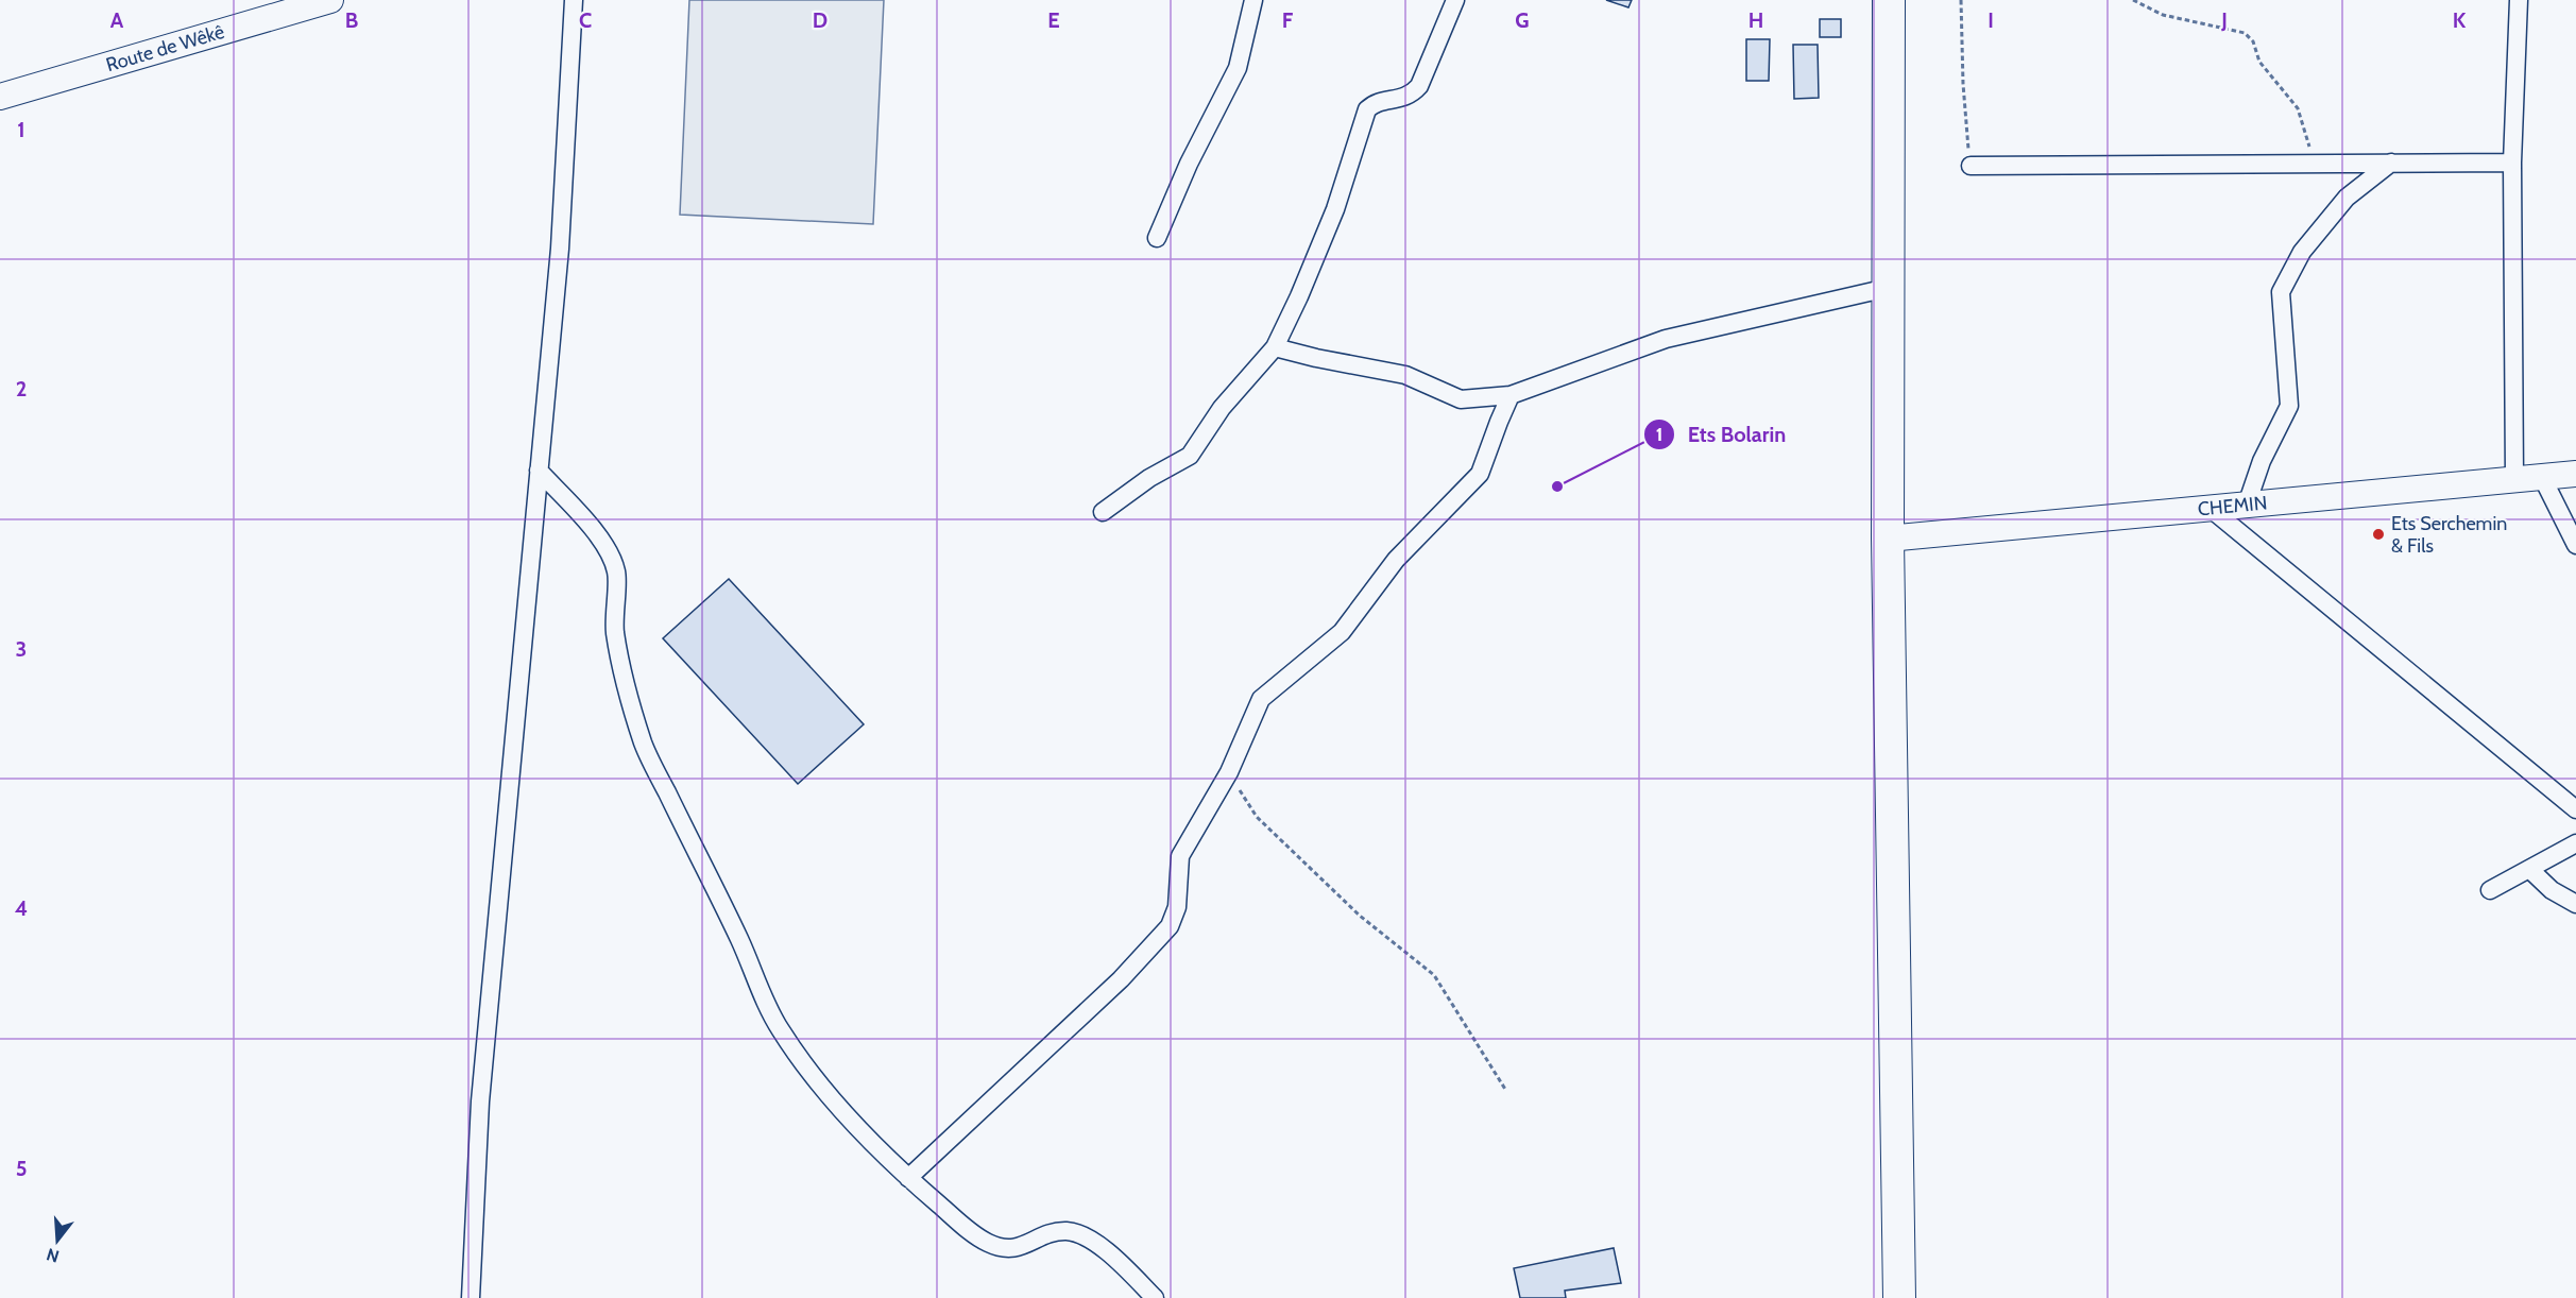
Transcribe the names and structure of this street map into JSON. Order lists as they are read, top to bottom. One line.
{"streets":{"street":["Route de Wêkê","CHEMIN"]},"places":["Ets Bolarin","Ets Serchemin & Fils"],"north":"bottom","grid":{"columns":["A","B","C","D","E","F","G","H","I","J","K"],"rows":["1","2","3","4","5"]}}
